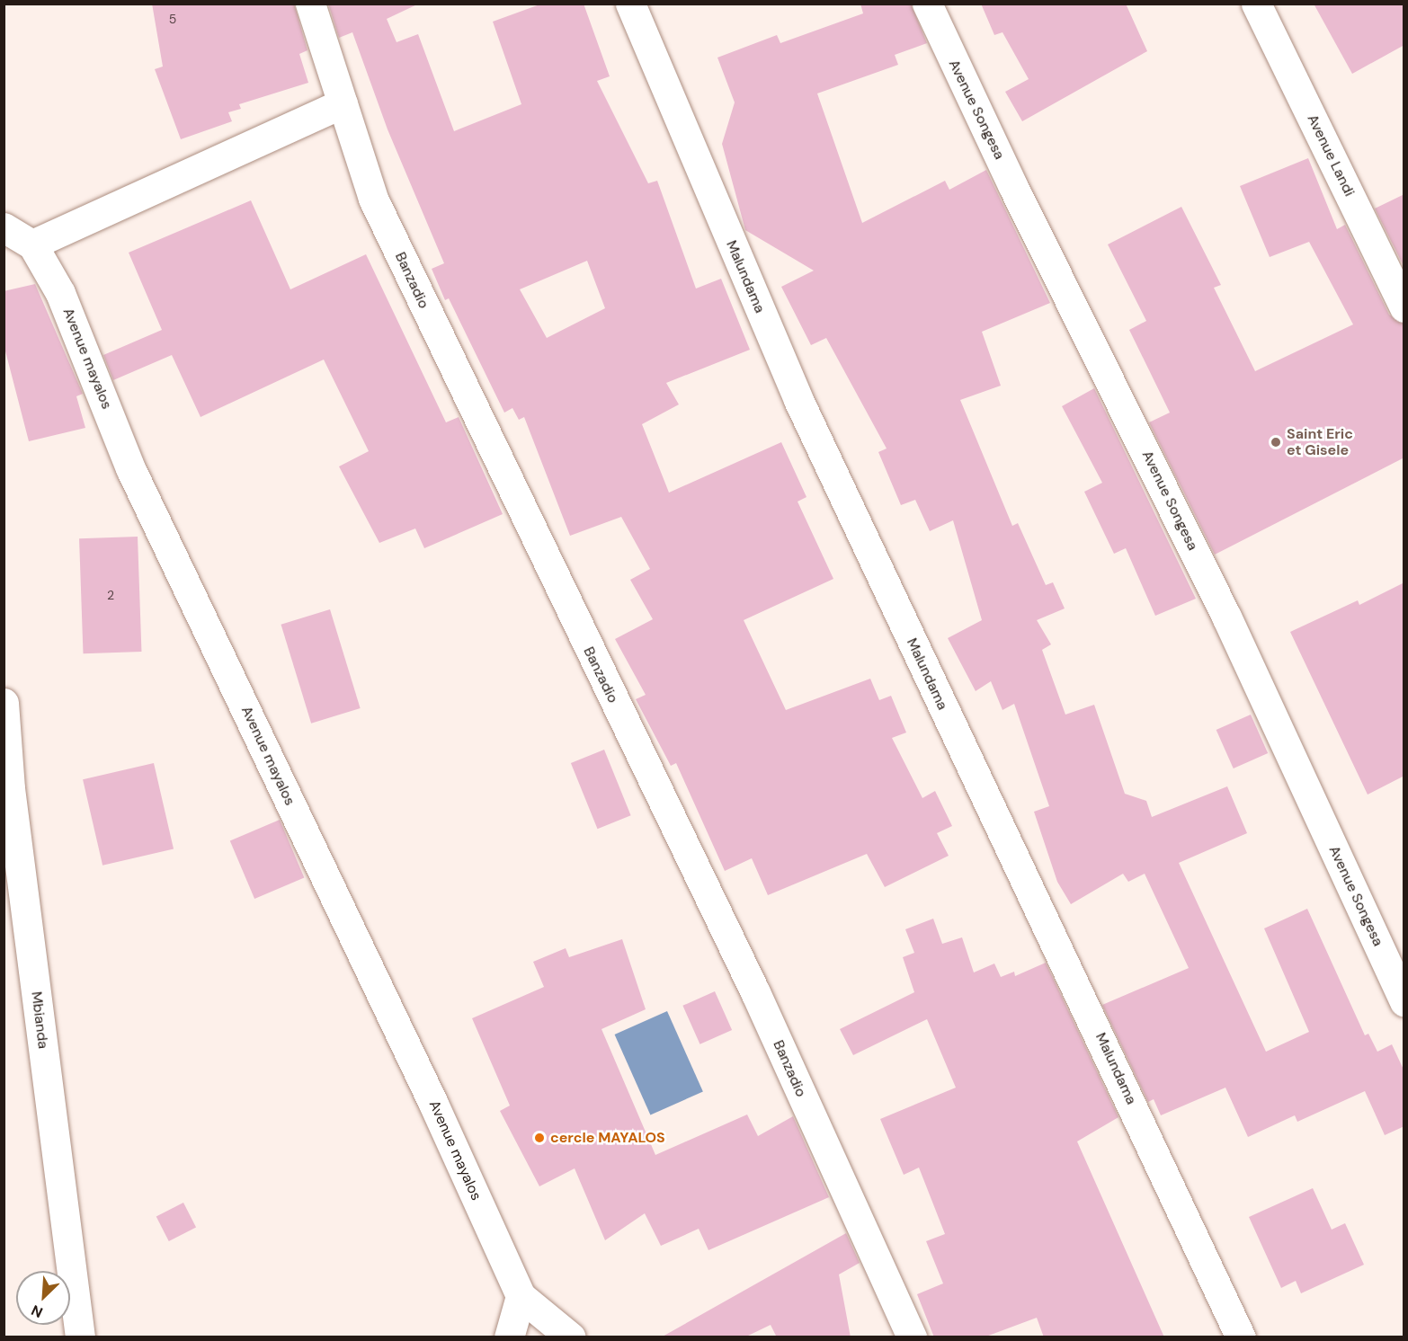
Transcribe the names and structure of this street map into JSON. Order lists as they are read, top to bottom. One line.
{"streets":{"street":["Avenue Songesa","Avenue Landi","Malundama","Banzadio","Avenue mayalos","Mbianda"]},"places":["Saint Eric et Gisele","cercle MAYALOS"],"house_numbers":["5","2"],"north":"bottom left"}
